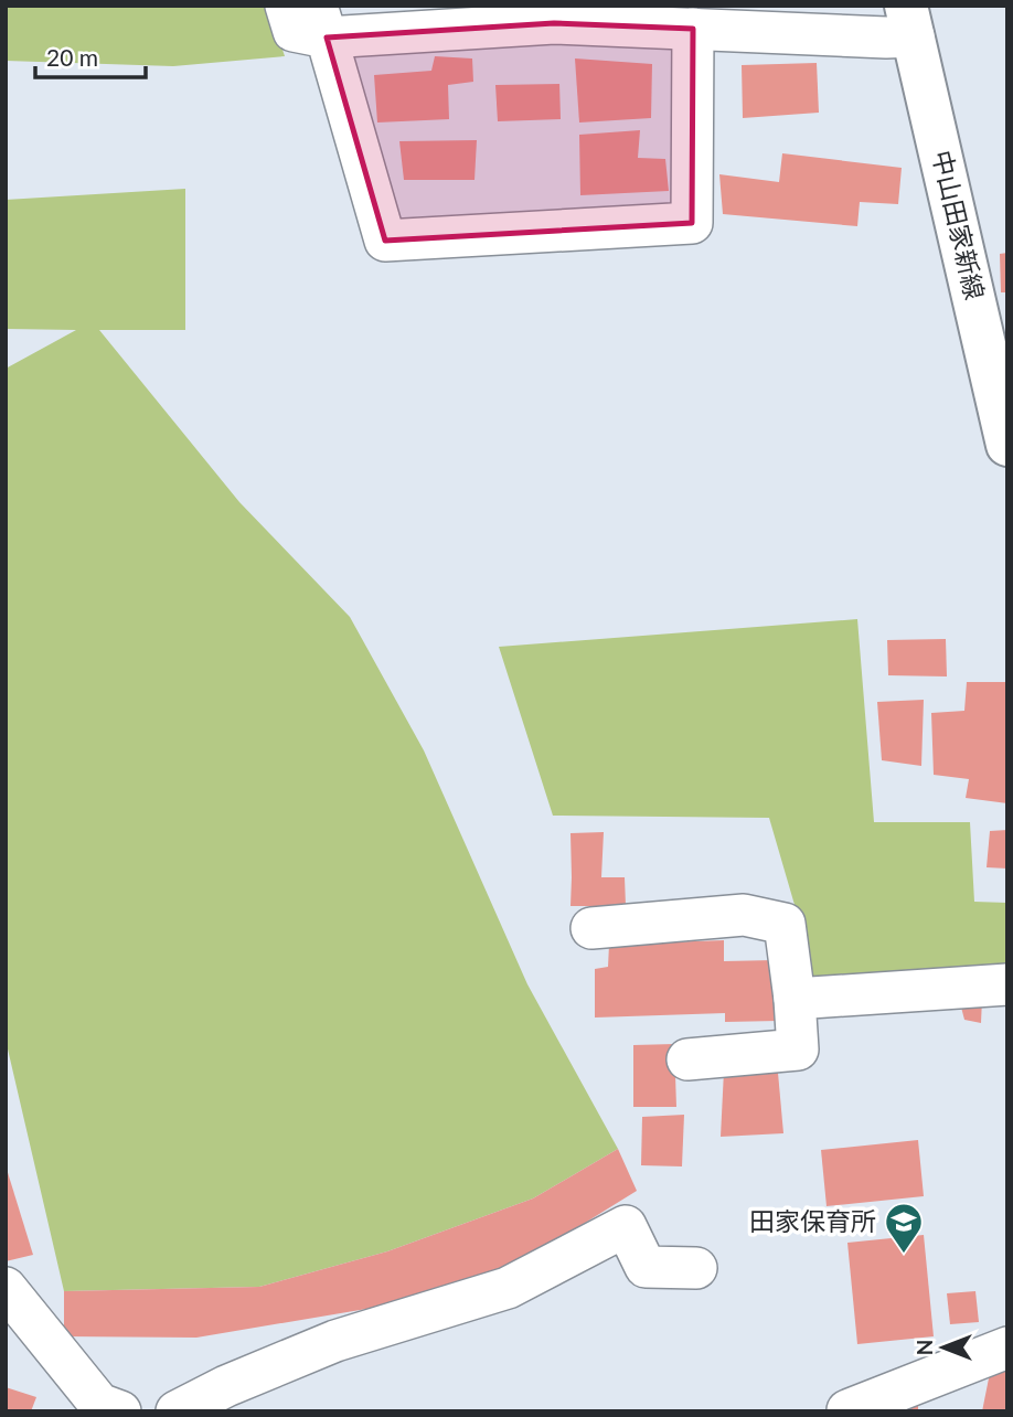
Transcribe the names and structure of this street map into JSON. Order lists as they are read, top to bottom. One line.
{"streets":{"main road":["中山田家新線"]},"places":{"school or university":["田家保育所"]},"scale_bar":"20 m","north":"left"}
